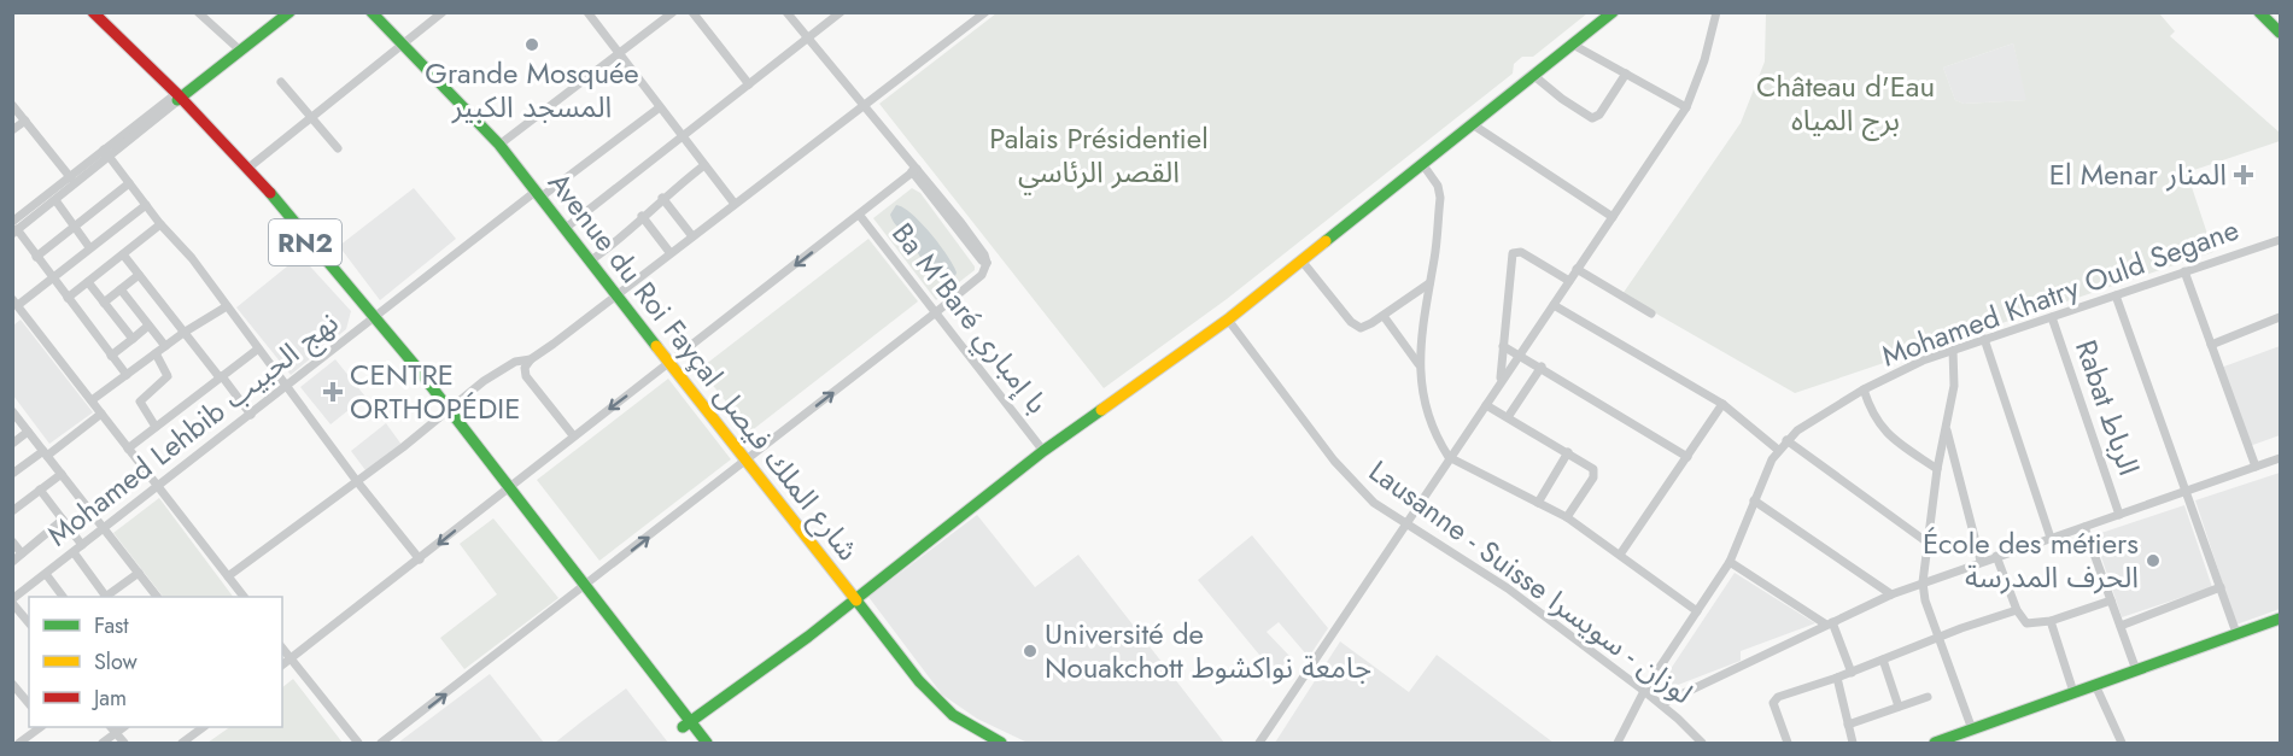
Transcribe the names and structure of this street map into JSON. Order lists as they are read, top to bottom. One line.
{"streets":{"main road":["RN2","Avenue du Roi Fayçal شارع الملك فيصل"],"street":["Mohamed Khatry Ould Segane","Ba M'Baré با إمباري","Rabat الرباط","Mohamed Lehbib نهج الحبيب","Lausanne - Suisse لوزان - سويسرا"]},"crossings":[["RN2","Mohamed Lehbib نهج الحبيب"],["Mohamed Khatry Ould Segane","Rabat الرباط"],["Mohamed Khatry Ould Segane","Lausanne - Suisse لوزان - سويسرا"],["Avenue du Roi Fayçal شارع الملك فيصل","Mohamed Lehbib نهج الحبيب"]],"parks":["Château d'Eau برج المياه","Palais Présidentiel القصر الرئاسي"],"places":{"other":["Grande Mosquée المسجد الكبير","École des métiers الحرف المدرسة","Université de Nouakchott جامعة نواكشوط"],"health":["El Menar المنار","CENTRE ORTHOPÉDIE"]},"legend":["Fast","Slow","Jam"]}
